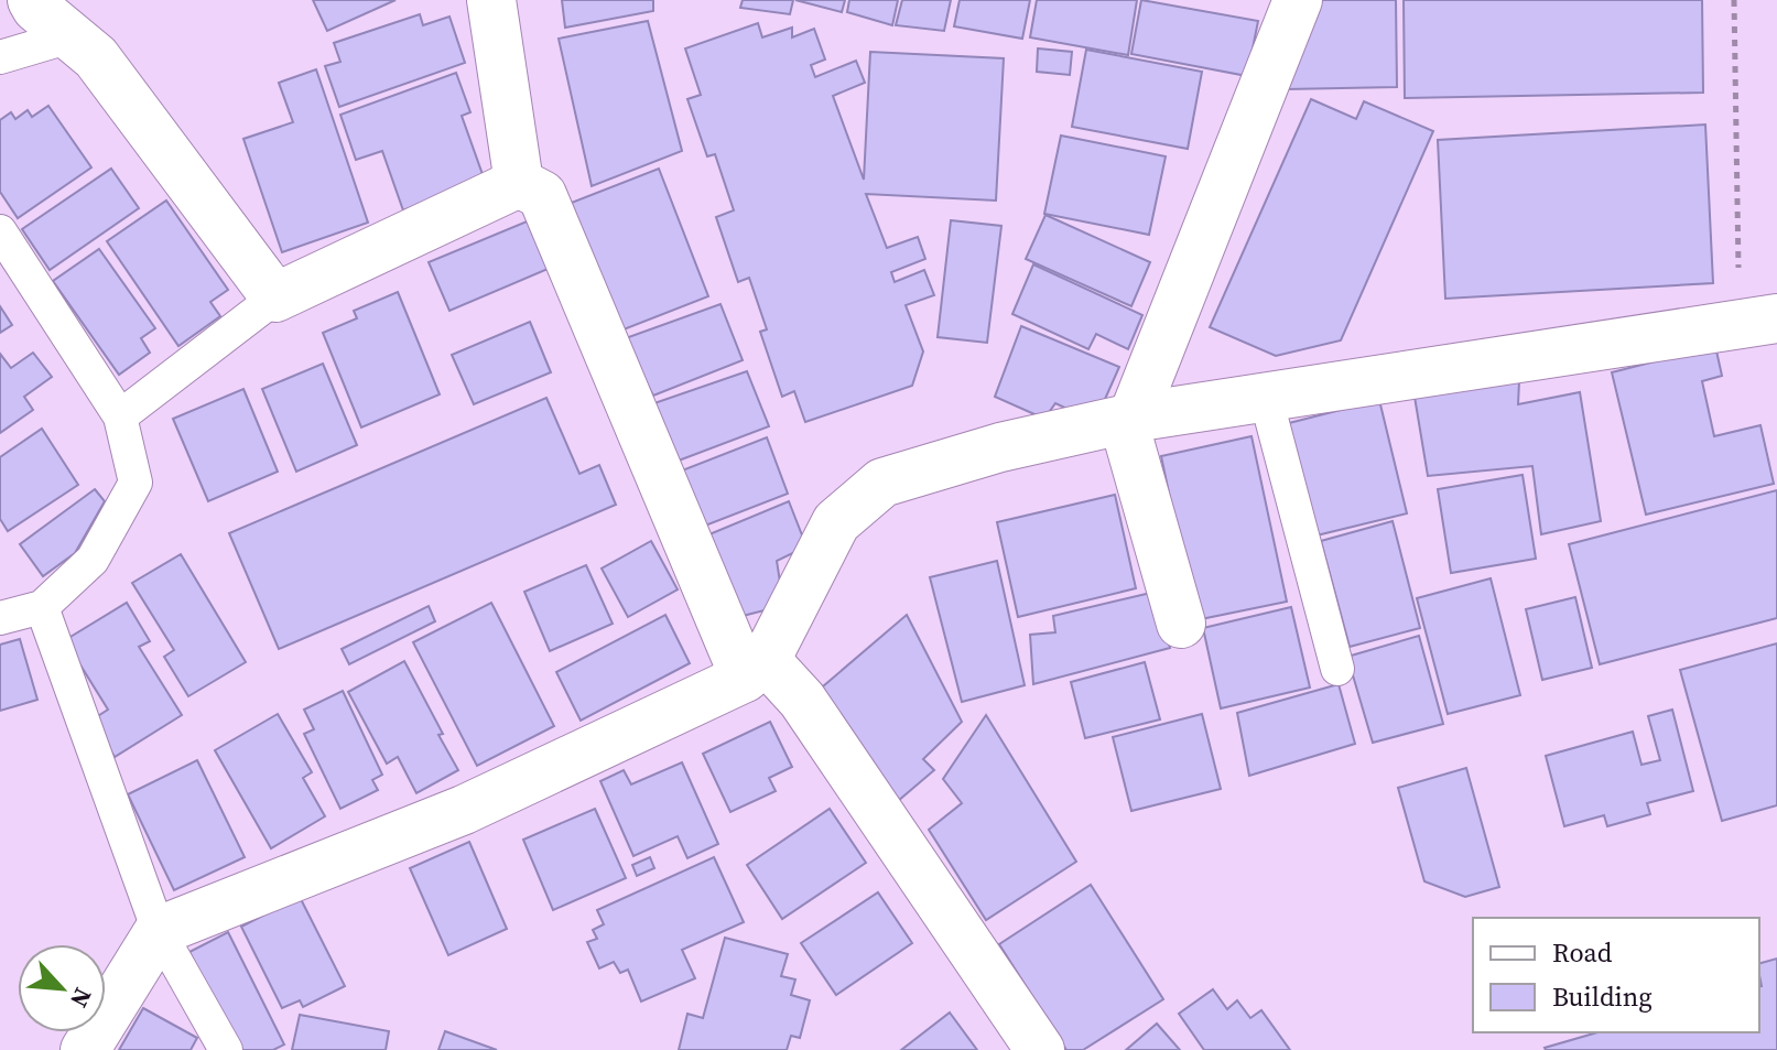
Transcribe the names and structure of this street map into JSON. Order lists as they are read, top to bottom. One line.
{"legend":["Road","Building"],"north":"bottom right"}
